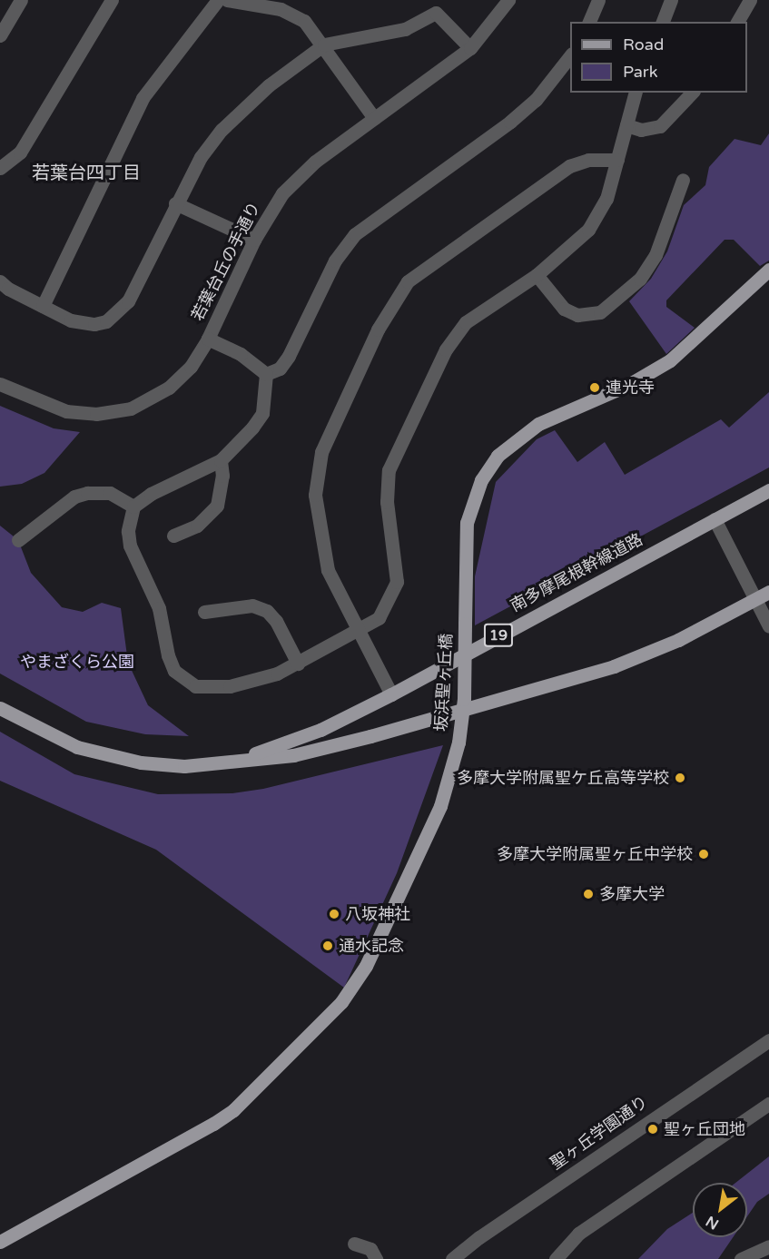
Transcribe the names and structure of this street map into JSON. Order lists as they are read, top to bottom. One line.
{"streets":{"main road":["南多摩尾根幹線道路","19","坂浜聖ヶ丘橋"],"street":["若葉台丘の手通り","聖ヶ丘学園通り"]},"districts":["若葉台四丁目"],"parks":["やまざくら公園"],"places":["連光寺","多摩大学附属聖ケ丘高等学校","多摩大学附属聖ヶ丘中学校","多摩大学","八坂神社","通水記念","聖ヶ丘団地"],"legend":["Road","Park"],"north":"bottom left"}
